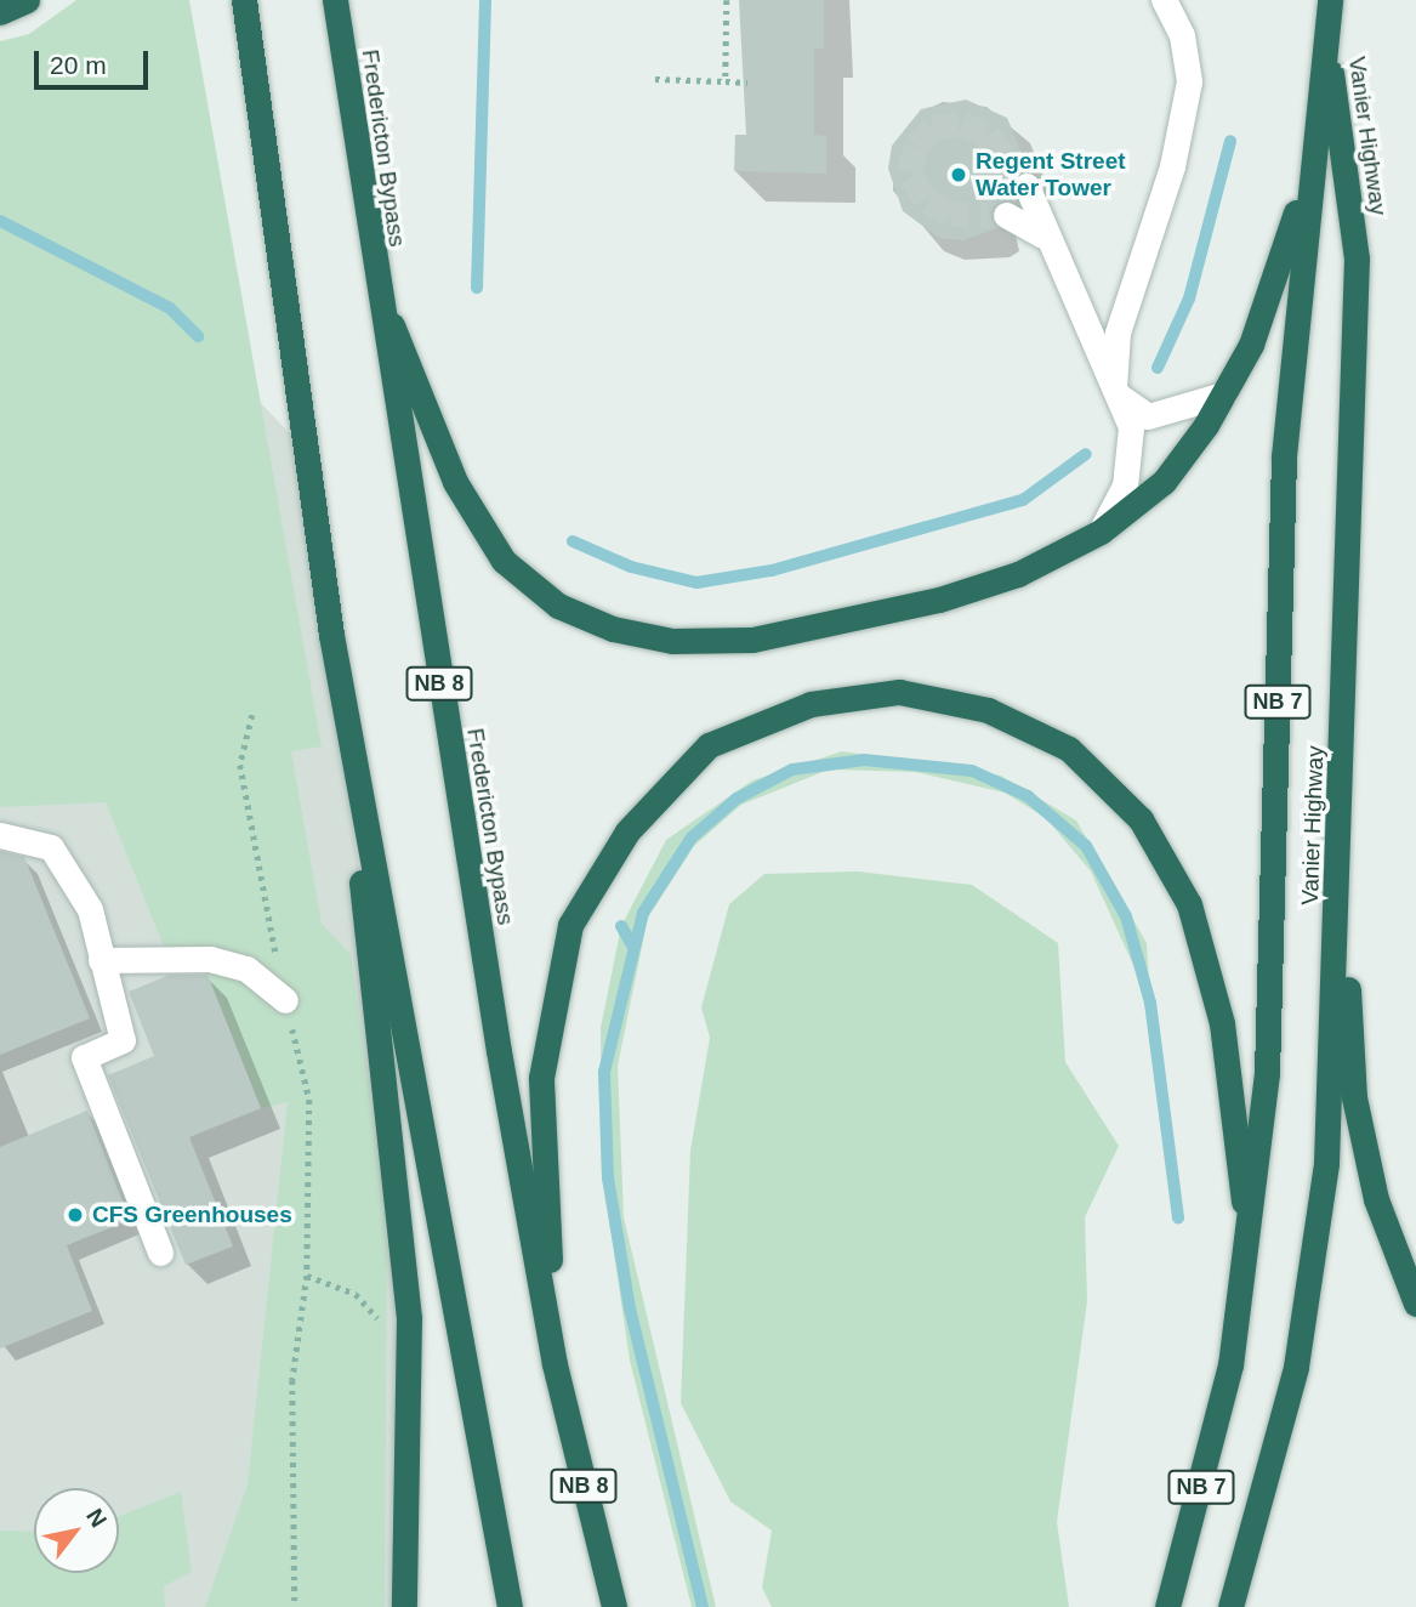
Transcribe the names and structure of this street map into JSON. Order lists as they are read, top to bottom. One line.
{"streets":{"highway":["Vanier Highway","Fredericton Bypass","NB 8","NB 7"]},"places":["Regent Street Water Tower","CFS Greenhouses"],"scale_bar":"20 m","north":"top right"}
